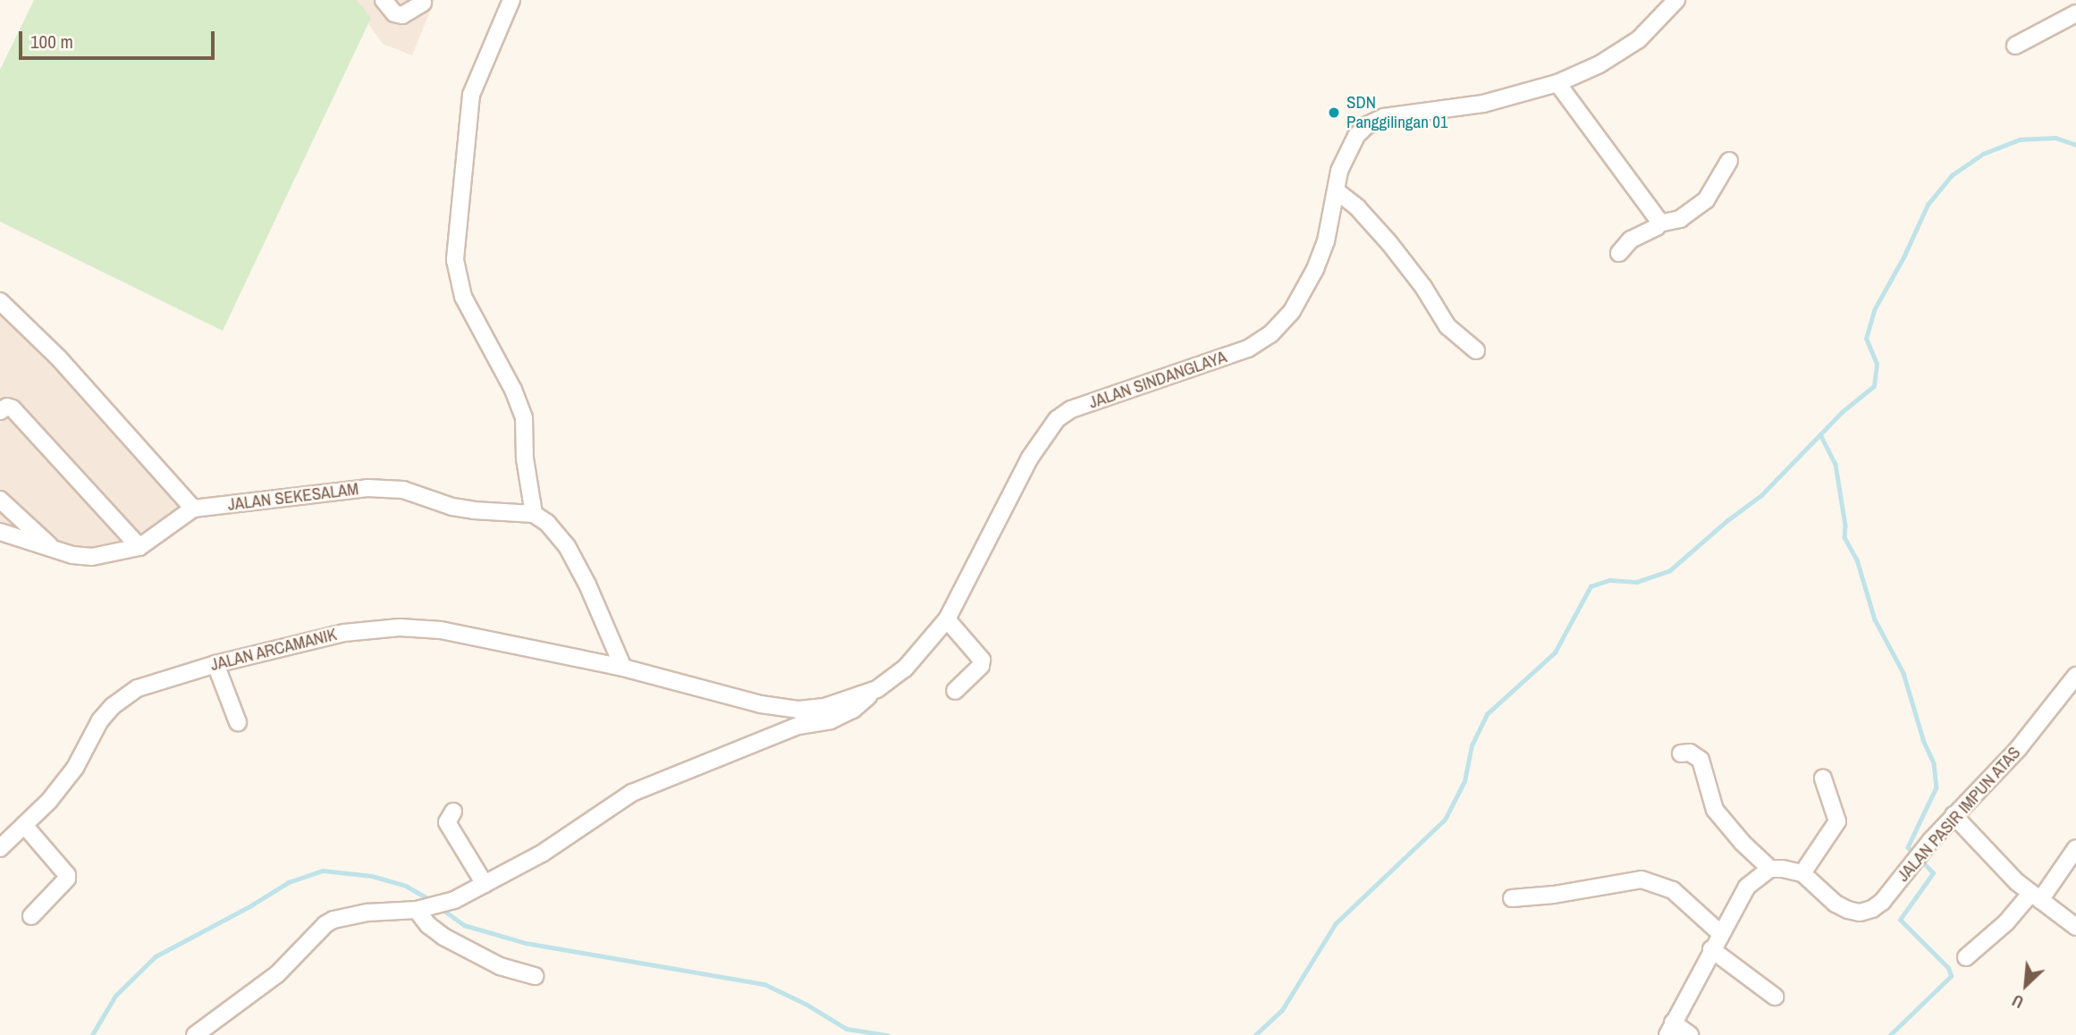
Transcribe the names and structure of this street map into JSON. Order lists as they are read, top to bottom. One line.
{"streets":{"street":["JALAN SINDANGLAYA","JALAN SEKESALAM","JALAN ARCAMANIK","JALAN PASIR IMPUN ATAS"]},"crossings":[["JALAN SINDANGLAYA","JALAN ARCAMANIK"]],"places":["SDN Panggilingan 01"],"scale_bar":"100 m","north":"bottom left"}
